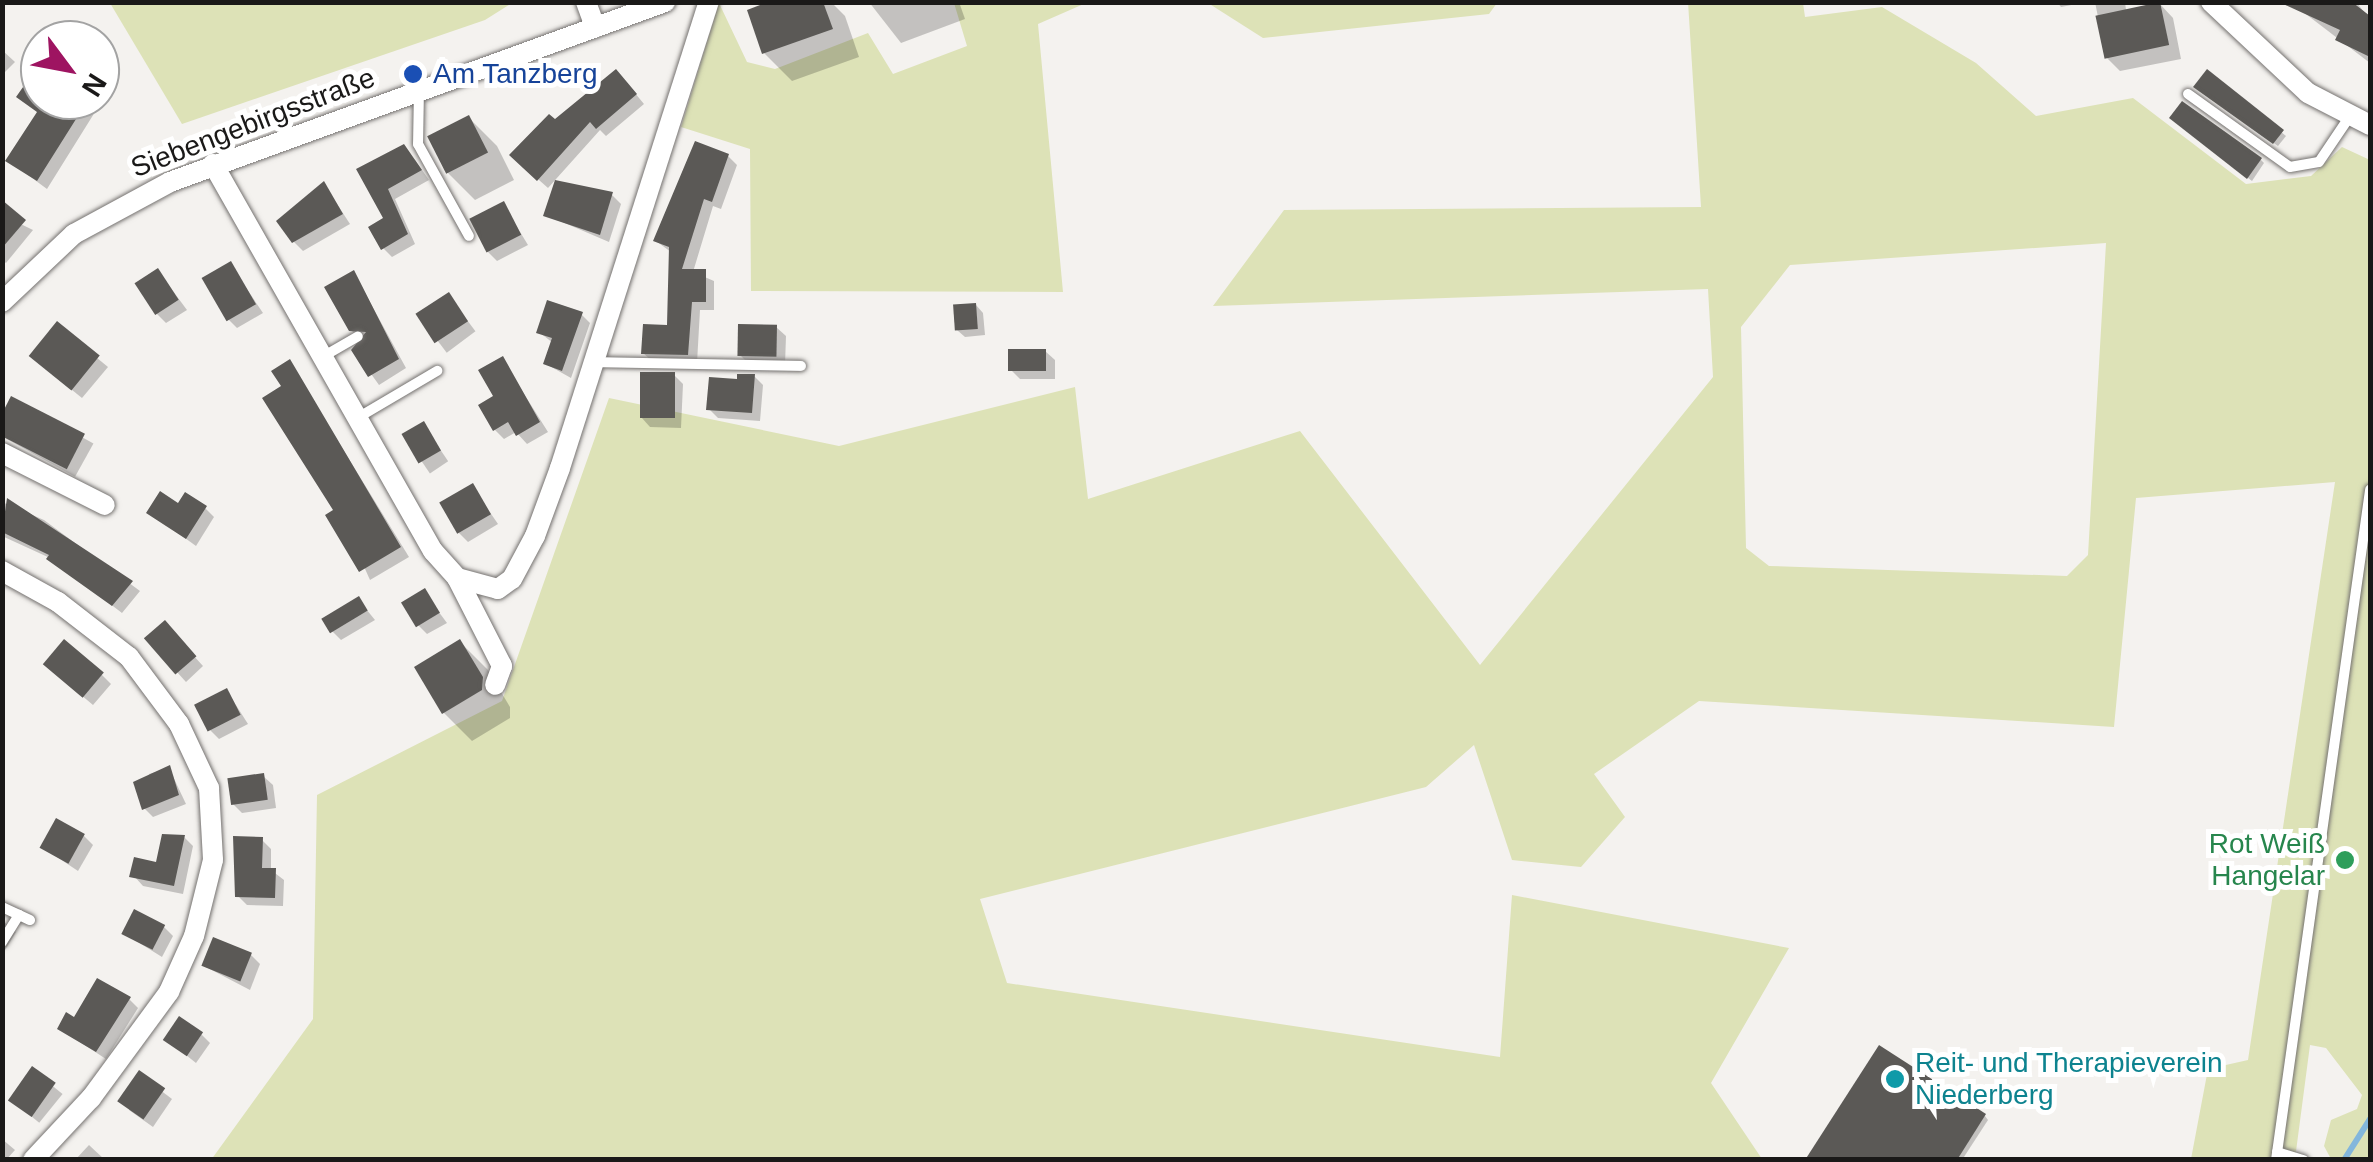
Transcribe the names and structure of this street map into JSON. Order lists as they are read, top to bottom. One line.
{"streets":{"street":["Siebengebirgsstraße"]},"places":["Am Tanzberg","Rot Weiß Hangelar","Reit- und Therapieverein Niederberg"],"north":"bottom right"}
